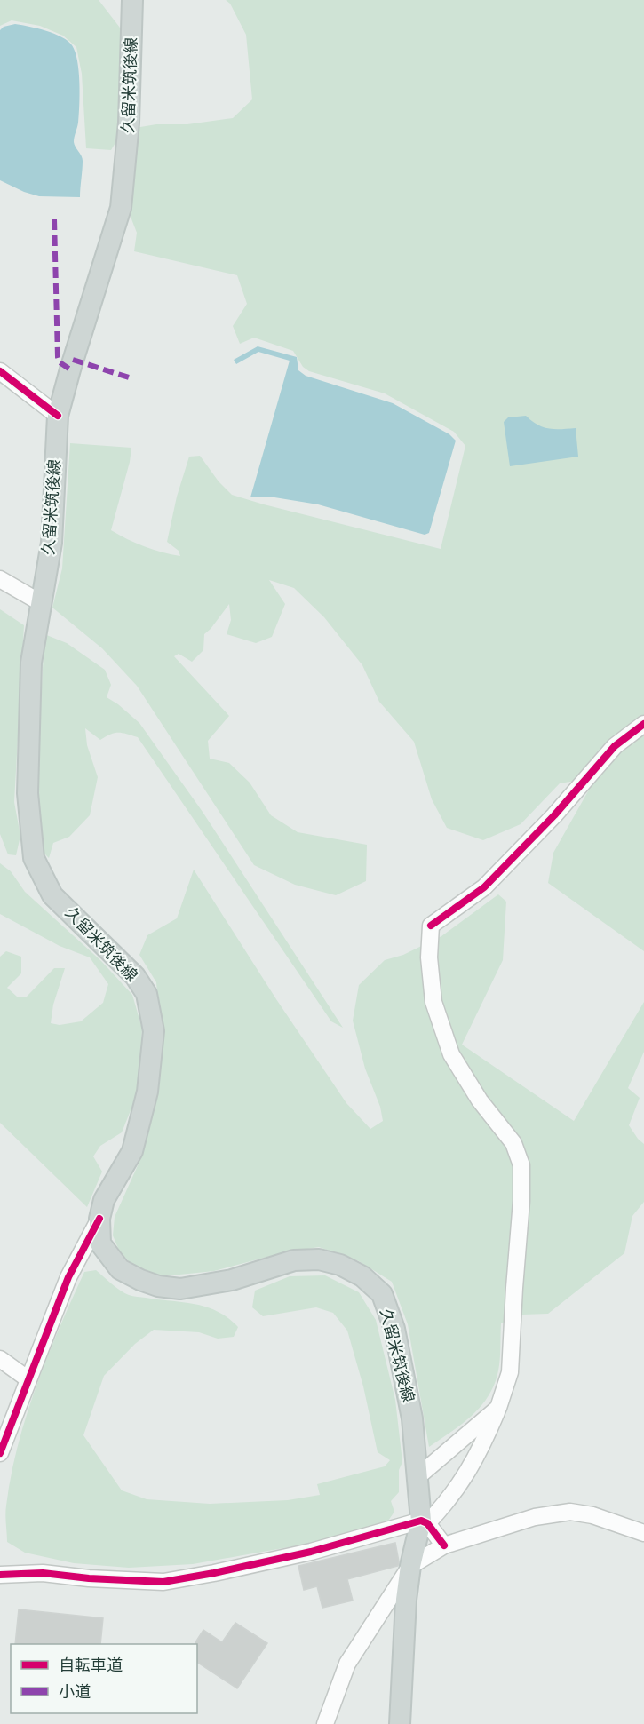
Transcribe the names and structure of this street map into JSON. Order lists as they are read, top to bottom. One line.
{"streets":{"main road":["久留米筑後線"]},"legend":["自転車道","小道"]}
